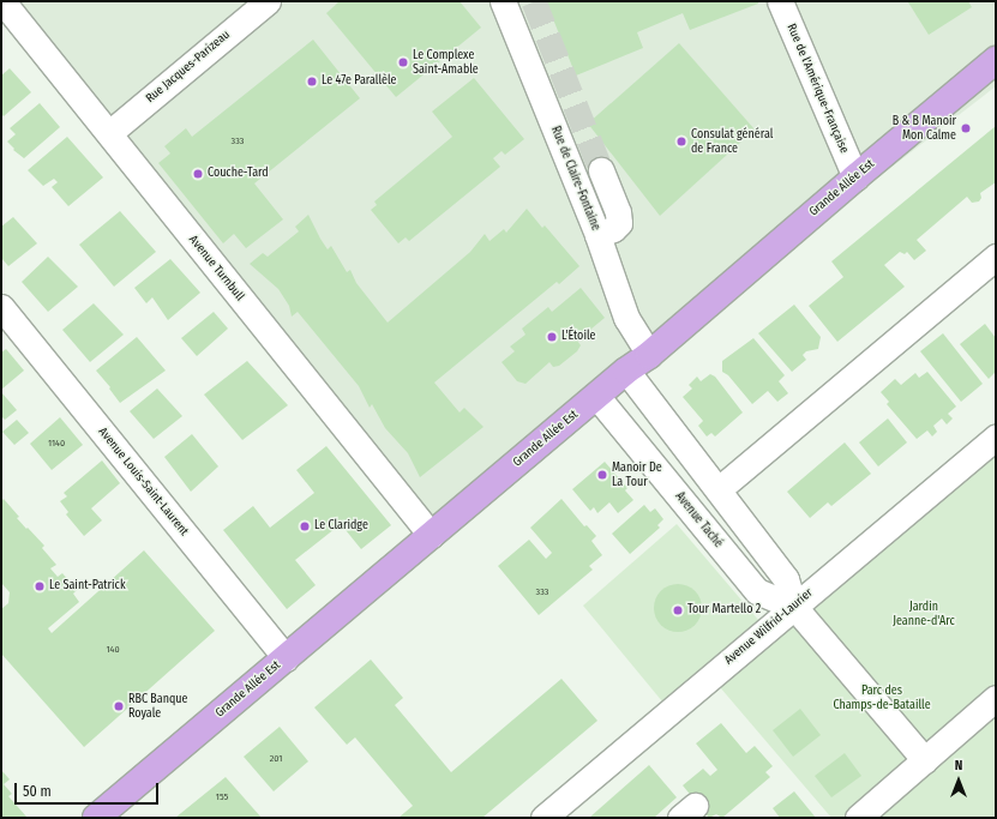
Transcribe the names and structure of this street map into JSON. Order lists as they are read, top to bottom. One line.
{"streets":{"main road":["Grande Allée Est"],"street":["Rue Jacques-Parizeau","Rue de l'Amérique-Française","Rue de Claire-Fontaine","Avenue Turnbull","Avenue Louis-Saint-Laurent","Avenue Taché","Avenue Wilfrid-Laurier"]},"crossings":[["Rue Jacques-Parizeau","Avenue Turnbull"],["Rue de l'Amérique-Française","Grande Allée Est"],["Rue de Claire-Fontaine","Grande Allée Est"],["Grande Allée Est","Avenue Turnbull"],["Grande Allée Est","Avenue Louis-Saint-Laurent"],["Grande Allée Est","Avenue Taché"],["Avenue Taché","Avenue Wilfrid-Laurier"]],"parks":["Jardin Jeanne-d'Arc","Parc des Champs-de-Bataille"],"places":["Le Complexe Saint-Amable","Le 47e Parallèle","B & B Manoir Mon Calme","Consulat général de France","Couche-Tard","L'Étoile","Manoir De La Tour","Le Claridge","Le Saint-Patrick","Tour Martello 2","RBC Banque Royale"],"house_numbers":["333","1140","333","140","201","155"],"scale_bar":"50 m","north":"top"}
